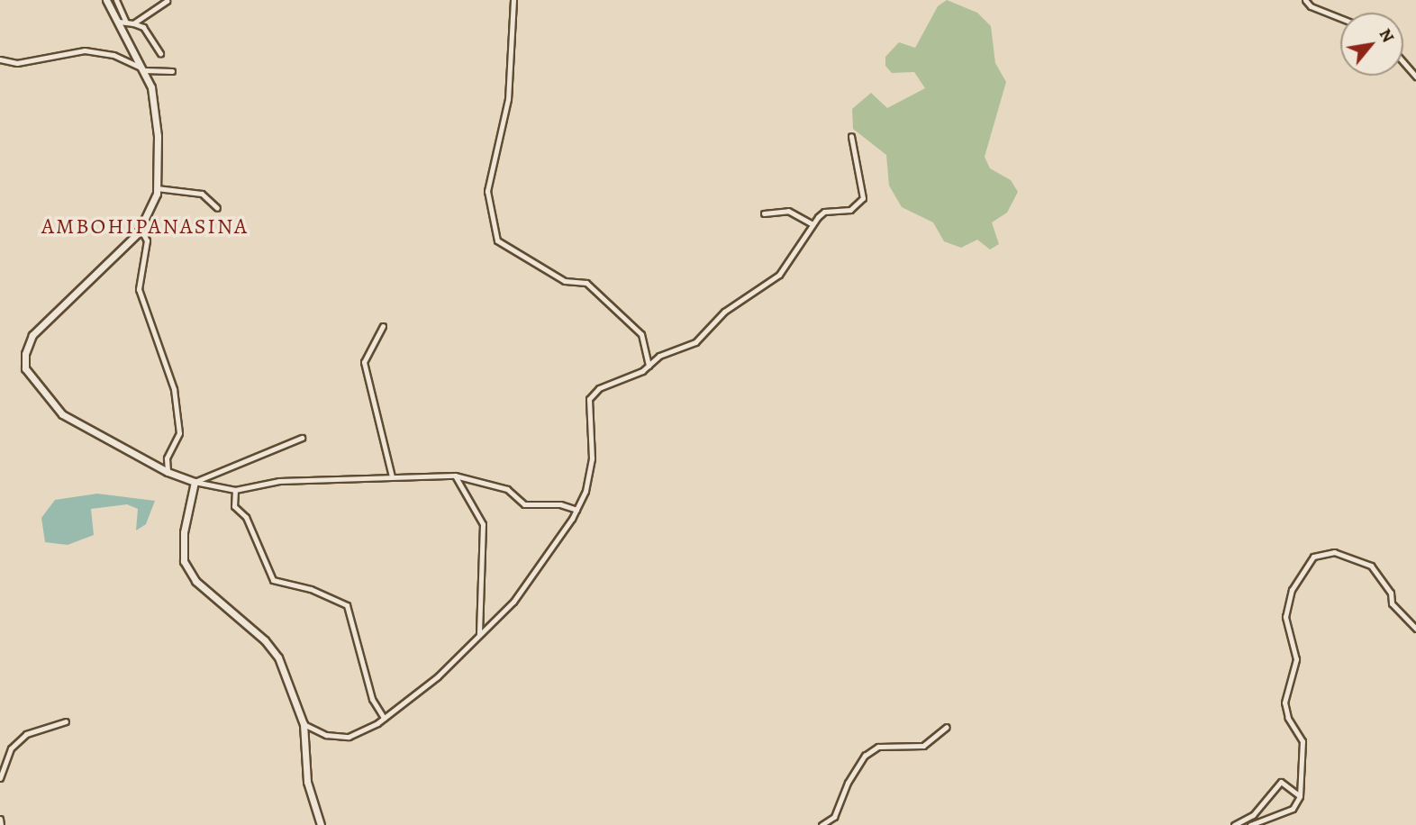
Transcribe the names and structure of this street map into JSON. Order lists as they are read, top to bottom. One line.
{"districts":["AMBOHIPANASINA"],"north":"top right"}
